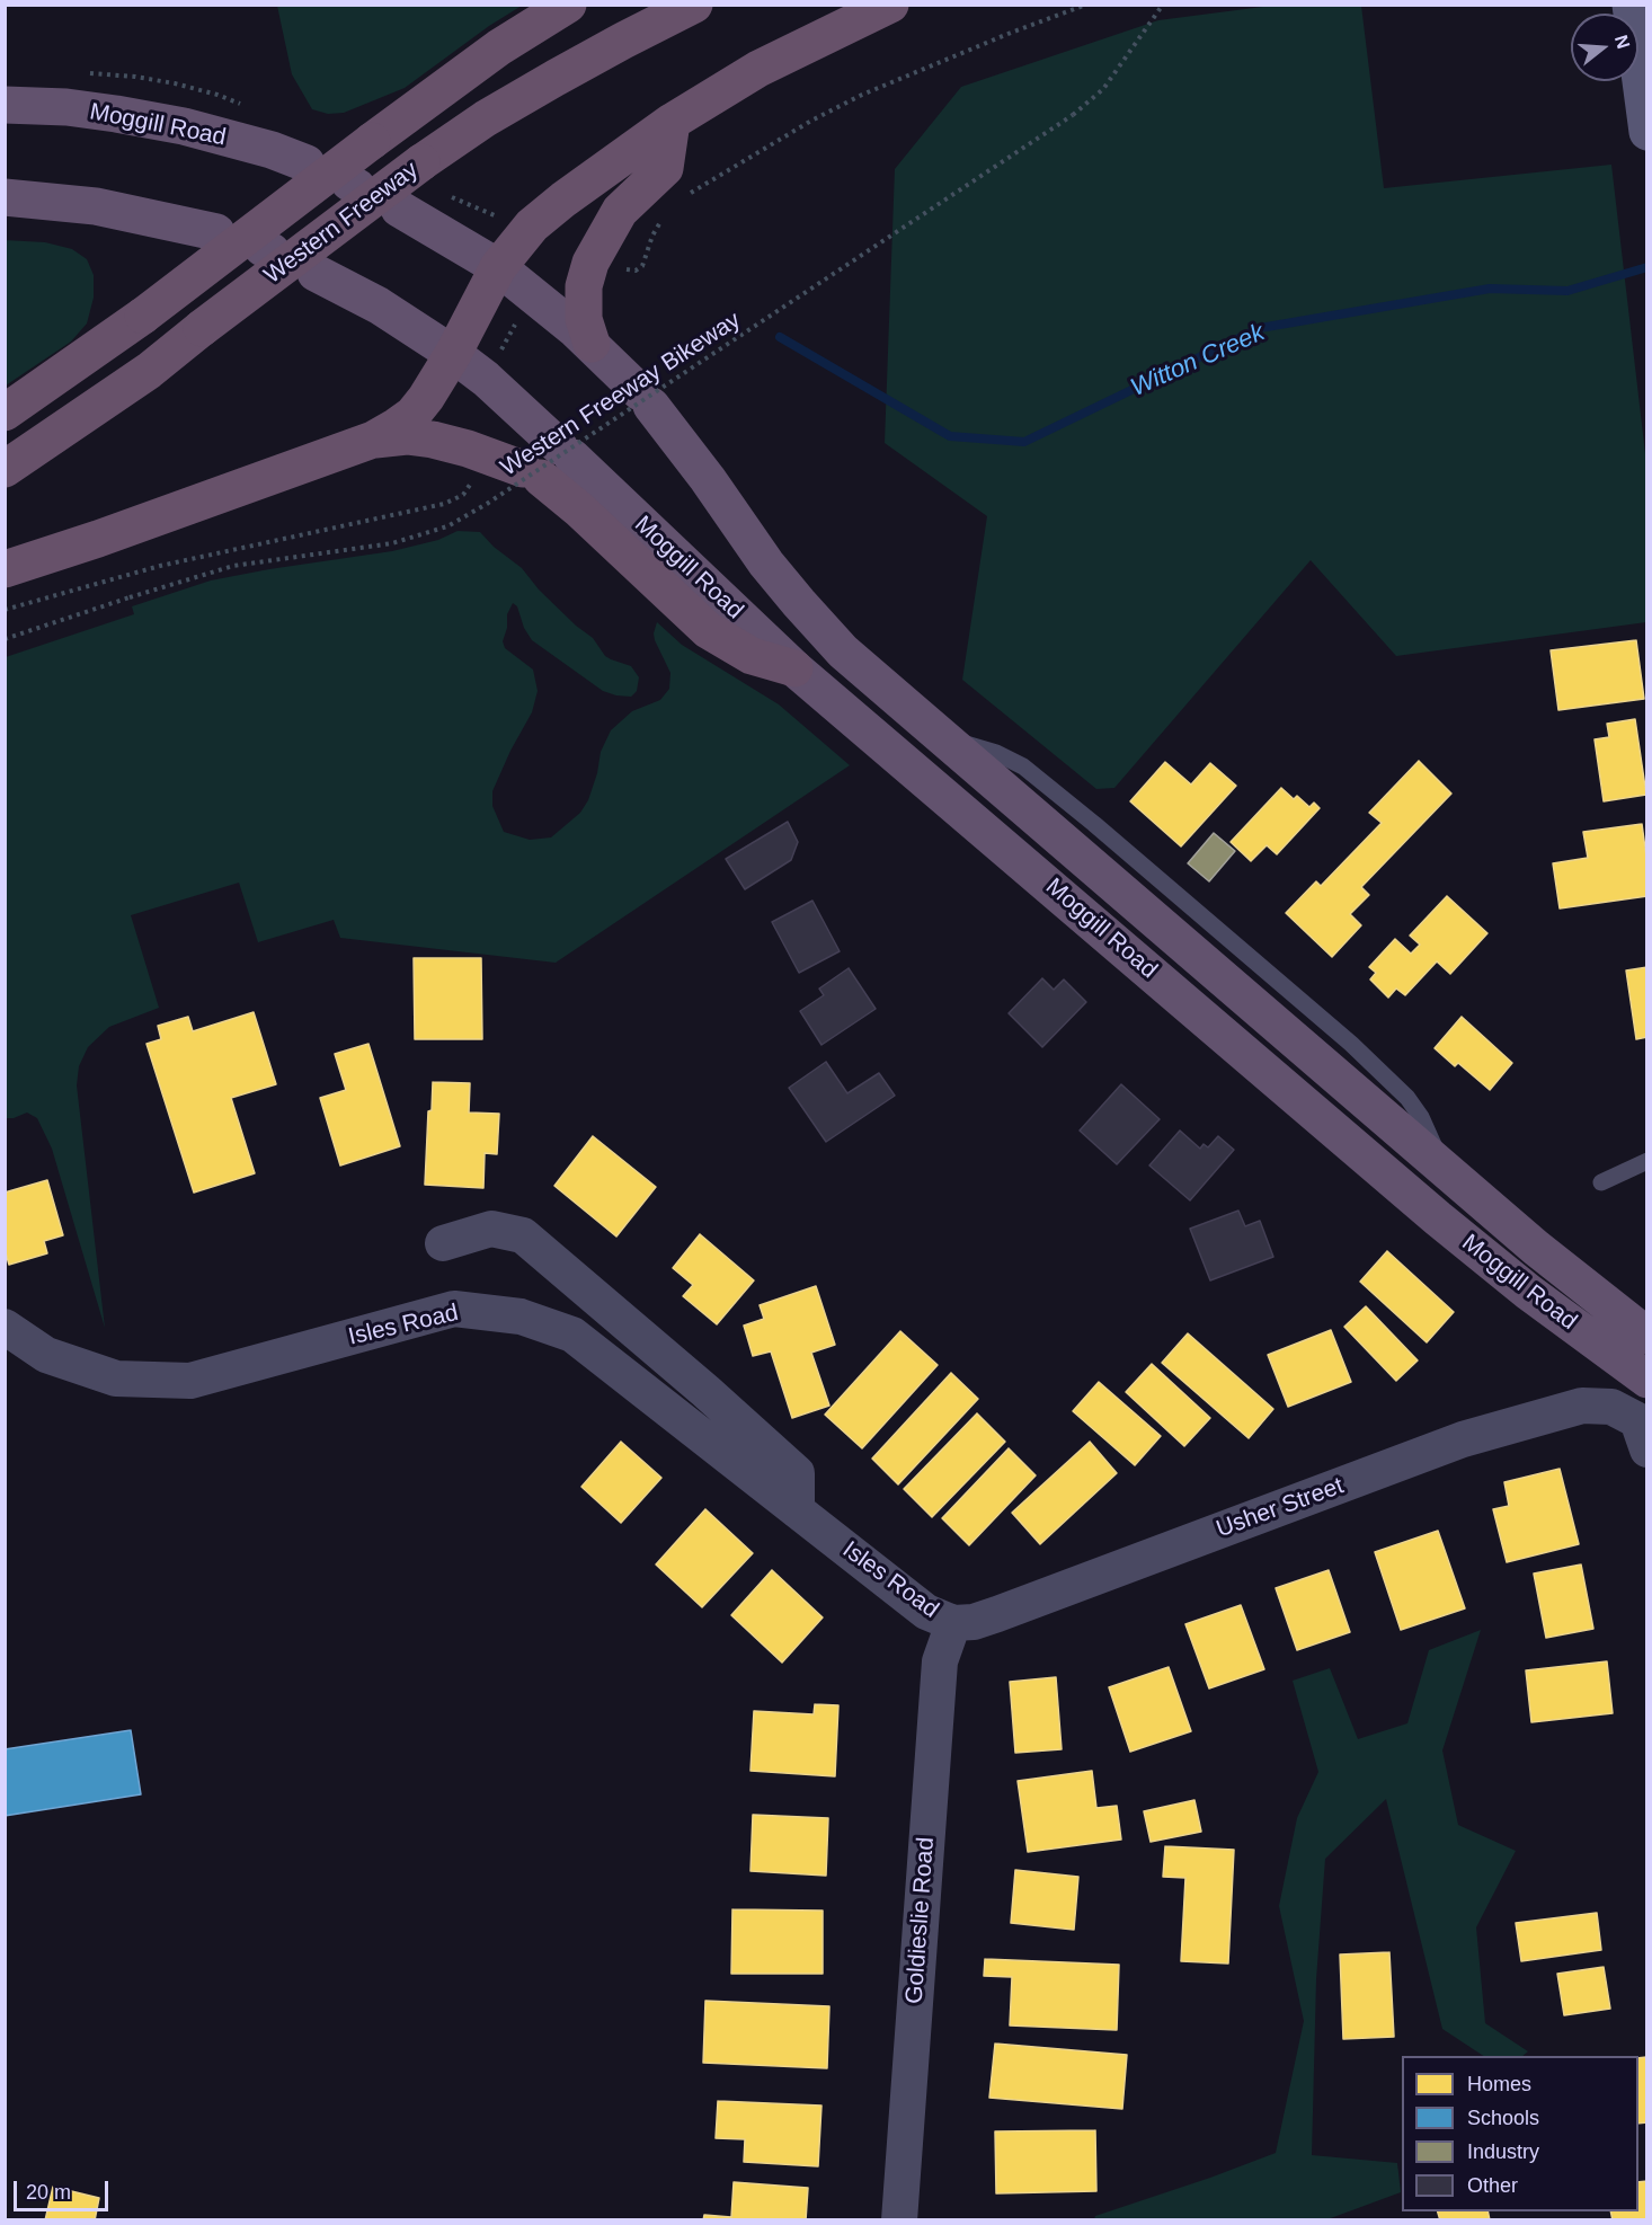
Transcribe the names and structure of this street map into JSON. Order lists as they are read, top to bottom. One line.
{"streets":{"highway":["Moggill Road","Western Freeway"],"street":["Isles Road","Usher Street","Goldieslie Road"],"path":["Western Freeway Bikeway"]},"crossings":[["Isles Road","Usher Street"],["Isles Road","Goldieslie Road"],["Usher Street","Goldieslie Road"]],"water":["Witton Creek"],"legend":["Homes","Schools","Industry","Other"],"scale_bar":"20 m","north":"right"}
